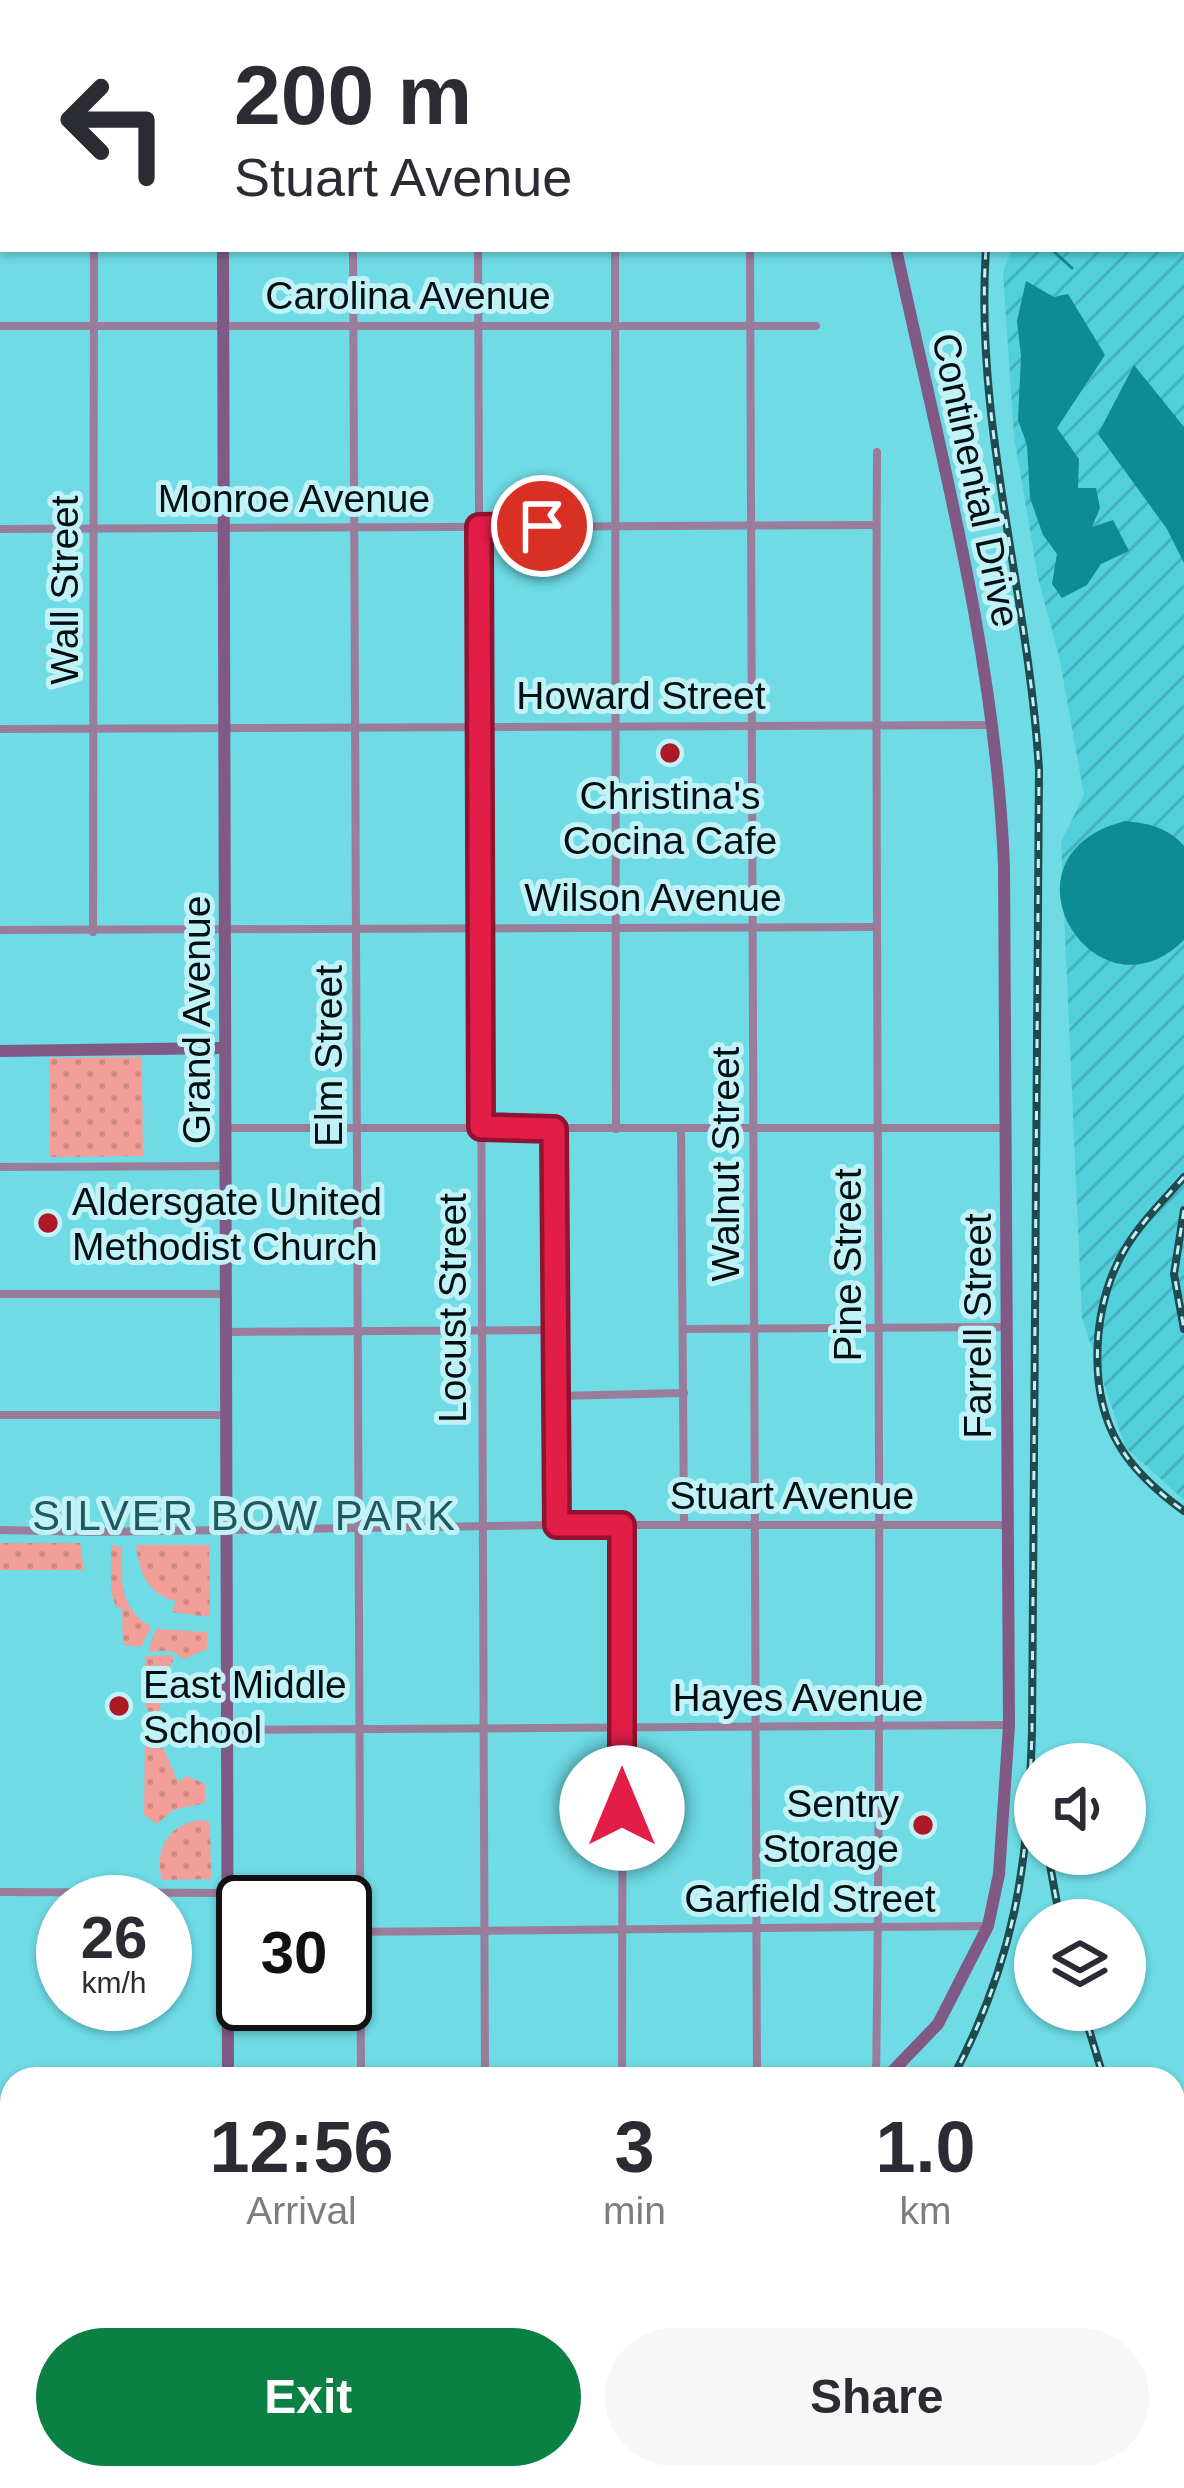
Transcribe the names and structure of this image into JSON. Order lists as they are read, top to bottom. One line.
{"streets":{"main road":["Continental Drive","Grand Avenue","Farrell Street"],"street":["Carolina Avenue","Monroe Avenue","Wall Street","Howard Street","Wilson Avenue","Elm Street","Walnut Street","Pine Street","Locust Street","Stuart Avenue","Hayes Avenue","Garfield Street"]},"crossings":[["Carolina Avenue","Wall Street"],["Carolina Avenue","Grand Avenue"],["Carolina Avenue","Elm Street"],["Carolina Avenue","Walnut Street"],["Carolina Avenue","Locust Street"],["Continental Drive","Howard Street"],["Continental Drive","Farrell Street"],["Monroe Avenue","Wall Street"],["Monroe Avenue","Grand Avenue"],["Monroe Avenue","Elm Street"],["Monroe Avenue","Walnut Street"],["Monroe Avenue","Pine Street"],["Monroe Avenue","Locust Street"],["Wall Street","Howard Street"],["Wall Street","Wilson Avenue"],["Howard Street","Grand Avenue"],["Howard Street","Elm Street"],["Howard Street","Walnut Street"],["Howard Street","Pine Street"],["Howard Street","Locust Street"],["Howard Street","Farrell Street"],["Wilson Avenue","Grand Avenue"],["Wilson Avenue","Elm Street"],["Wilson Avenue","Walnut Street"],["Wilson Avenue","Pine Street"],["Wilson Avenue","Locust Street"],["Grand Avenue","Stuart Avenue"],["Grand Avenue","Hayes Avenue"],["Elm Street","Stuart Avenue"],["Elm Street","Hayes Avenue"],["Walnut Street","Stuart Avenue"],["Walnut Street","Hayes Avenue"],["Walnut Street","Garfield Street"],["Pine Street","Stuart Avenue"],["Pine Street","Hayes Avenue"],["Pine Street","Garfield Street"],["Locust Street","Stuart Avenue"],["Locust Street","Hayes Avenue"],["Locust Street","Garfield Street"],["Farrell Street","Stuart Avenue"],["Farrell Street","Hayes Avenue"],["Farrell Street","Garfield Street"]],"districts":["SILVER BOW PARK"],"places":["Christina's Cocina Cafe","Aldersgate United Methodist Church","East Middle School","Sentry Storage"],"page":{"turn":["200 m","Stuart Avenue"],"speed":"26 km/h","limit":"30","eta":["12:56","Arrival","3","min","1.0","km"],"buttons":["Exit","Share"]}}
